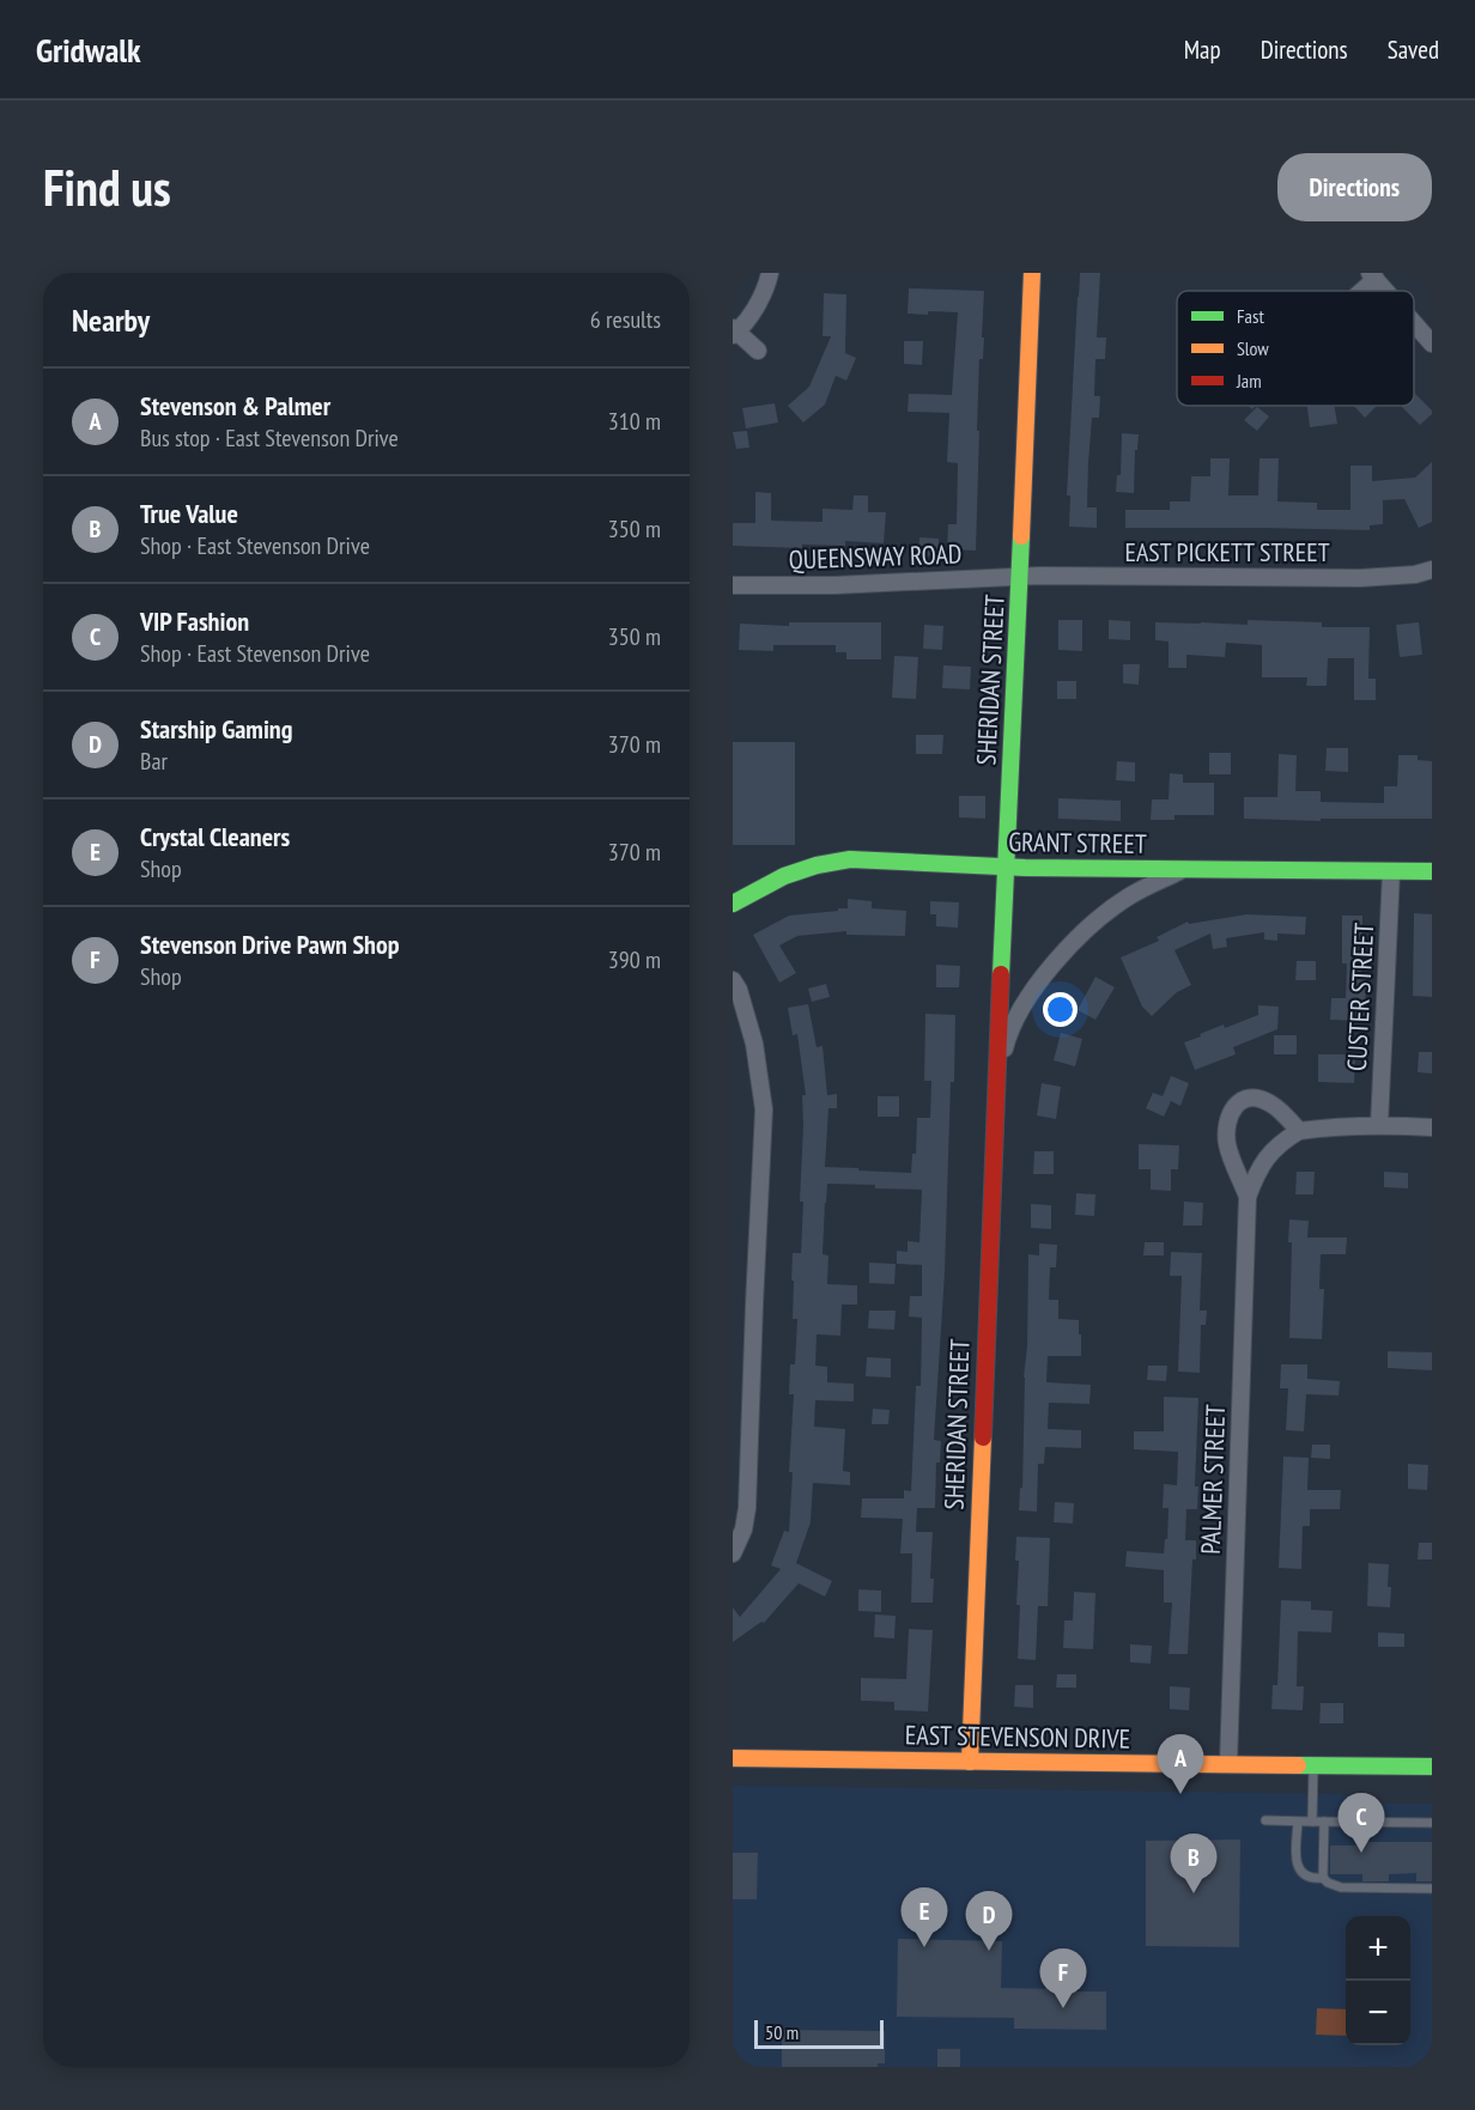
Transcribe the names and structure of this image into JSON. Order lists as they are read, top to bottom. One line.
{"streets":{"street":["EAST PICKETT STREET","QUEENSWAY ROAD","SHERIDAN STREET","GRANT STREET","CUSTER STREET","PALMER STREET","EAST STEVENSON DRIVE"]},"crossings":[["EAST PICKETT STREET","QUEENSWAY ROAD"],["EAST PICKETT STREET","SHERIDAN STREET"],["QUEENSWAY ROAD","SHERIDAN STREET"],["SHERIDAN STREET","GRANT STREET"],["SHERIDAN STREET","EAST STEVENSON DRIVE"],["GRANT STREET","CUSTER STREET"],["PALMER STREET","EAST STEVENSON DRIVE"]],"legend":["Fast","Slow","Jam"],"scale_bar":"50 m","page":{"header":"Gridwalk","nav":["Map","Directions","Saved"],"buttons":"Directions","title":"Find us","heading":["Nearby","6 results"],"list":[{"mark":"A","name":"Stevenson & Palmer","note":"Bus stop · East Stevenson Drive","value":"310 m"},{"mark":"B","name":"True Value","note":"Shop · East Stevenson Drive","value":"350 m"},{"mark":"C","name":"VIP Fashion","note":"Shop · East Stevenson Drive","value":"350 m"},{"mark":"D","name":"Starship Gaming","note":"Bar","value":"370 m"},{"mark":"E","name":"Crystal Cleaners","note":"Shop","value":"370 m"},{"mark":"F","name":"Stevenson Drive Pawn Shop","note":"Shop","value":"390 m"}],"pins":["A","C","B","E","D","F"],"map_buttons":["+","−"],"scale":"50 m"}}
